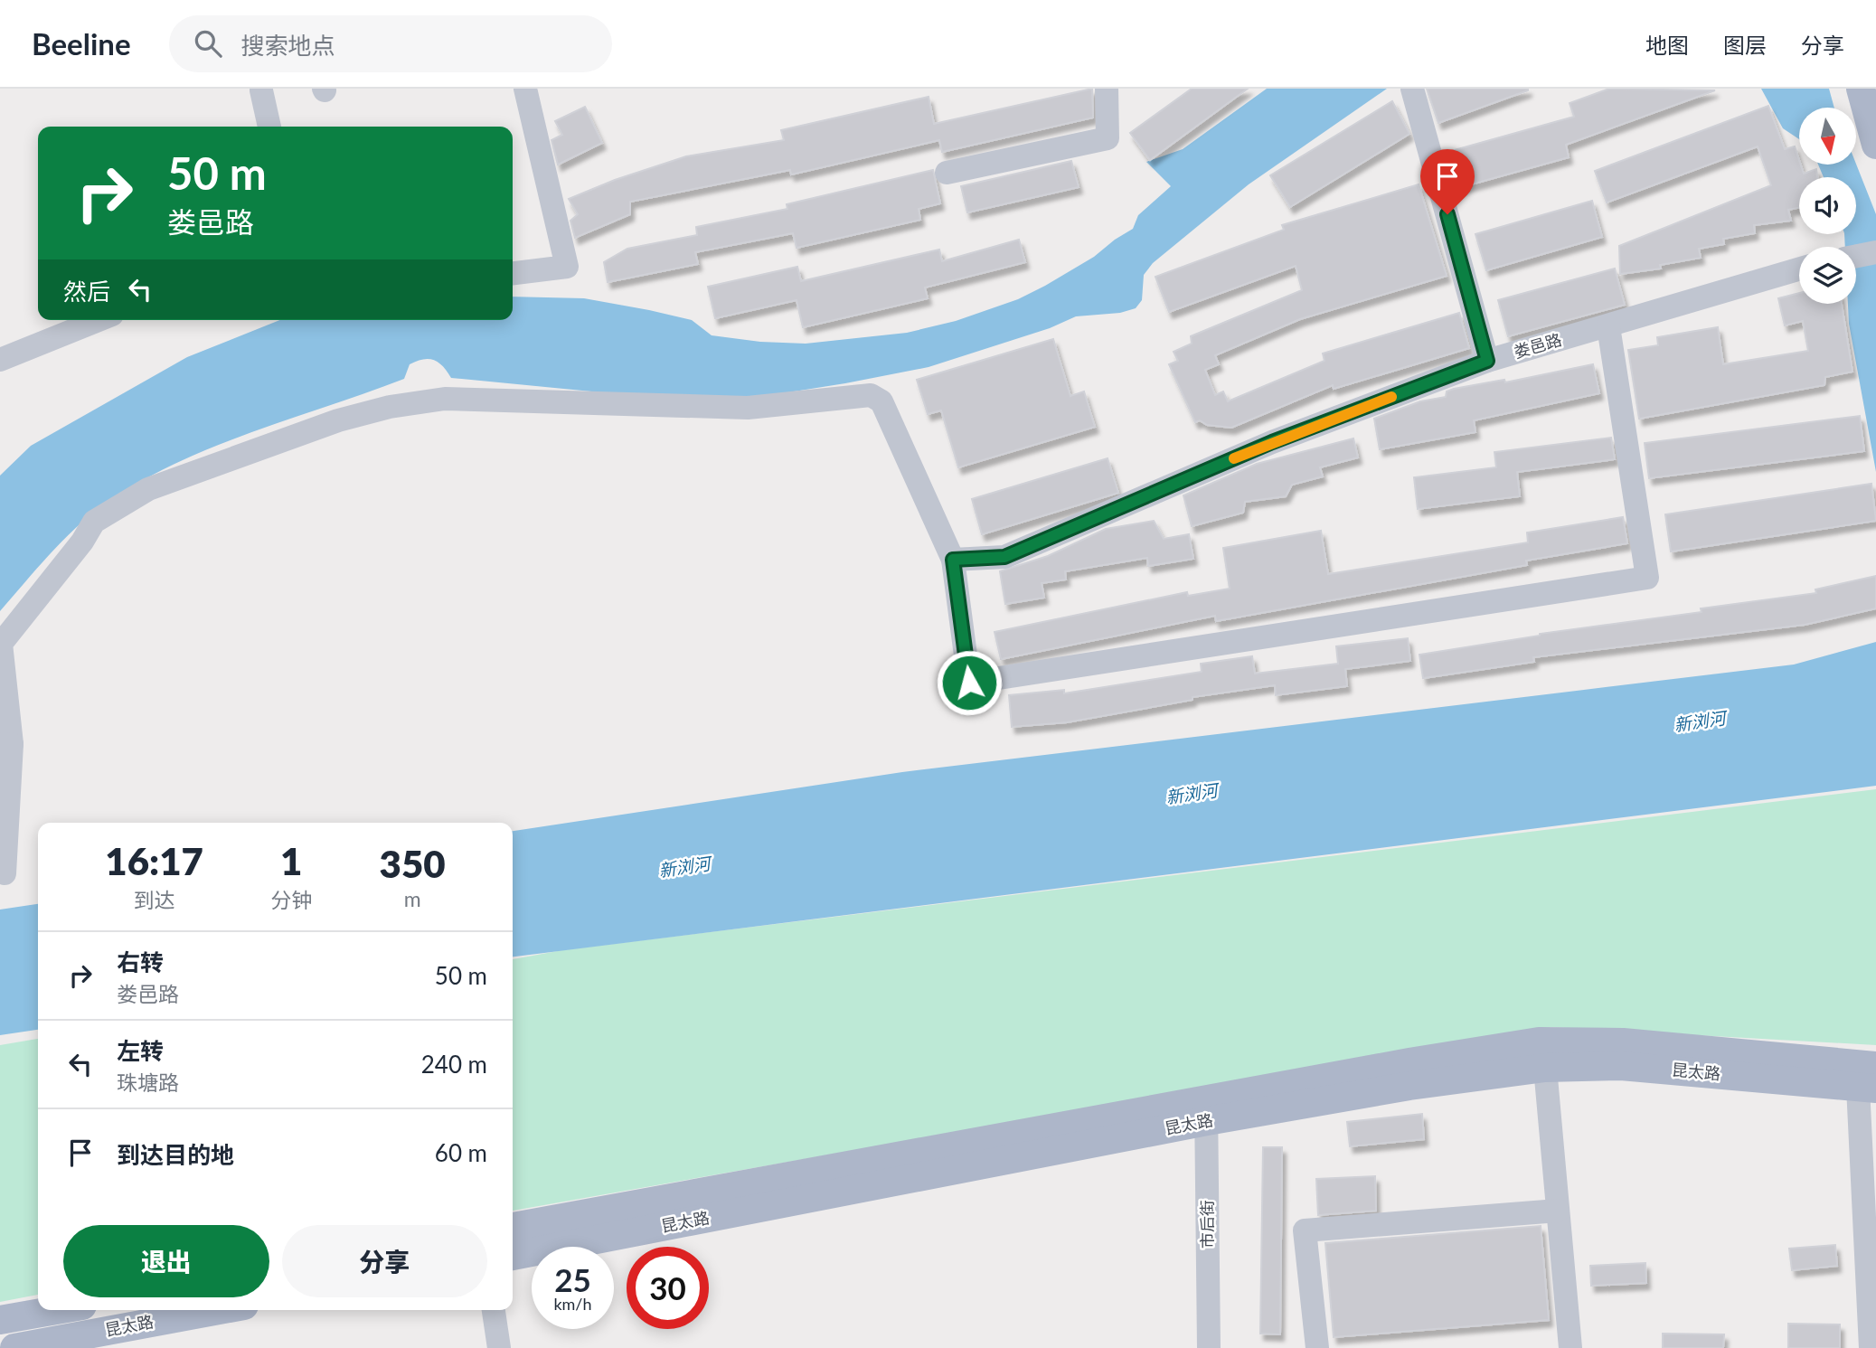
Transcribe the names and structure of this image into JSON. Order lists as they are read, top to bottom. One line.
{"streets":{"main road":["昆太路"],"street":["娄邑路","市后街"]},"crossings":[["昆太路","市后街"]],"water":["新浏河"],"north":"bottom","page":{"header":"Beeline","search":"搜索地点","nav":["地图","图层","分享"],"turn":["50 m","娄邑路"],"then":"然后","eta":["16:17","到达","1","分钟","350","m"],"list":[{"name":"右转","note":"娄邑路","value":"50 m"},{"name":"左转","note":"珠塘路","value":"240 m"},{"name":"到达目的地","value":"60 m"}],"buttons":["退出","分享"],"speed":"25 km/h","limit":"30"}}
